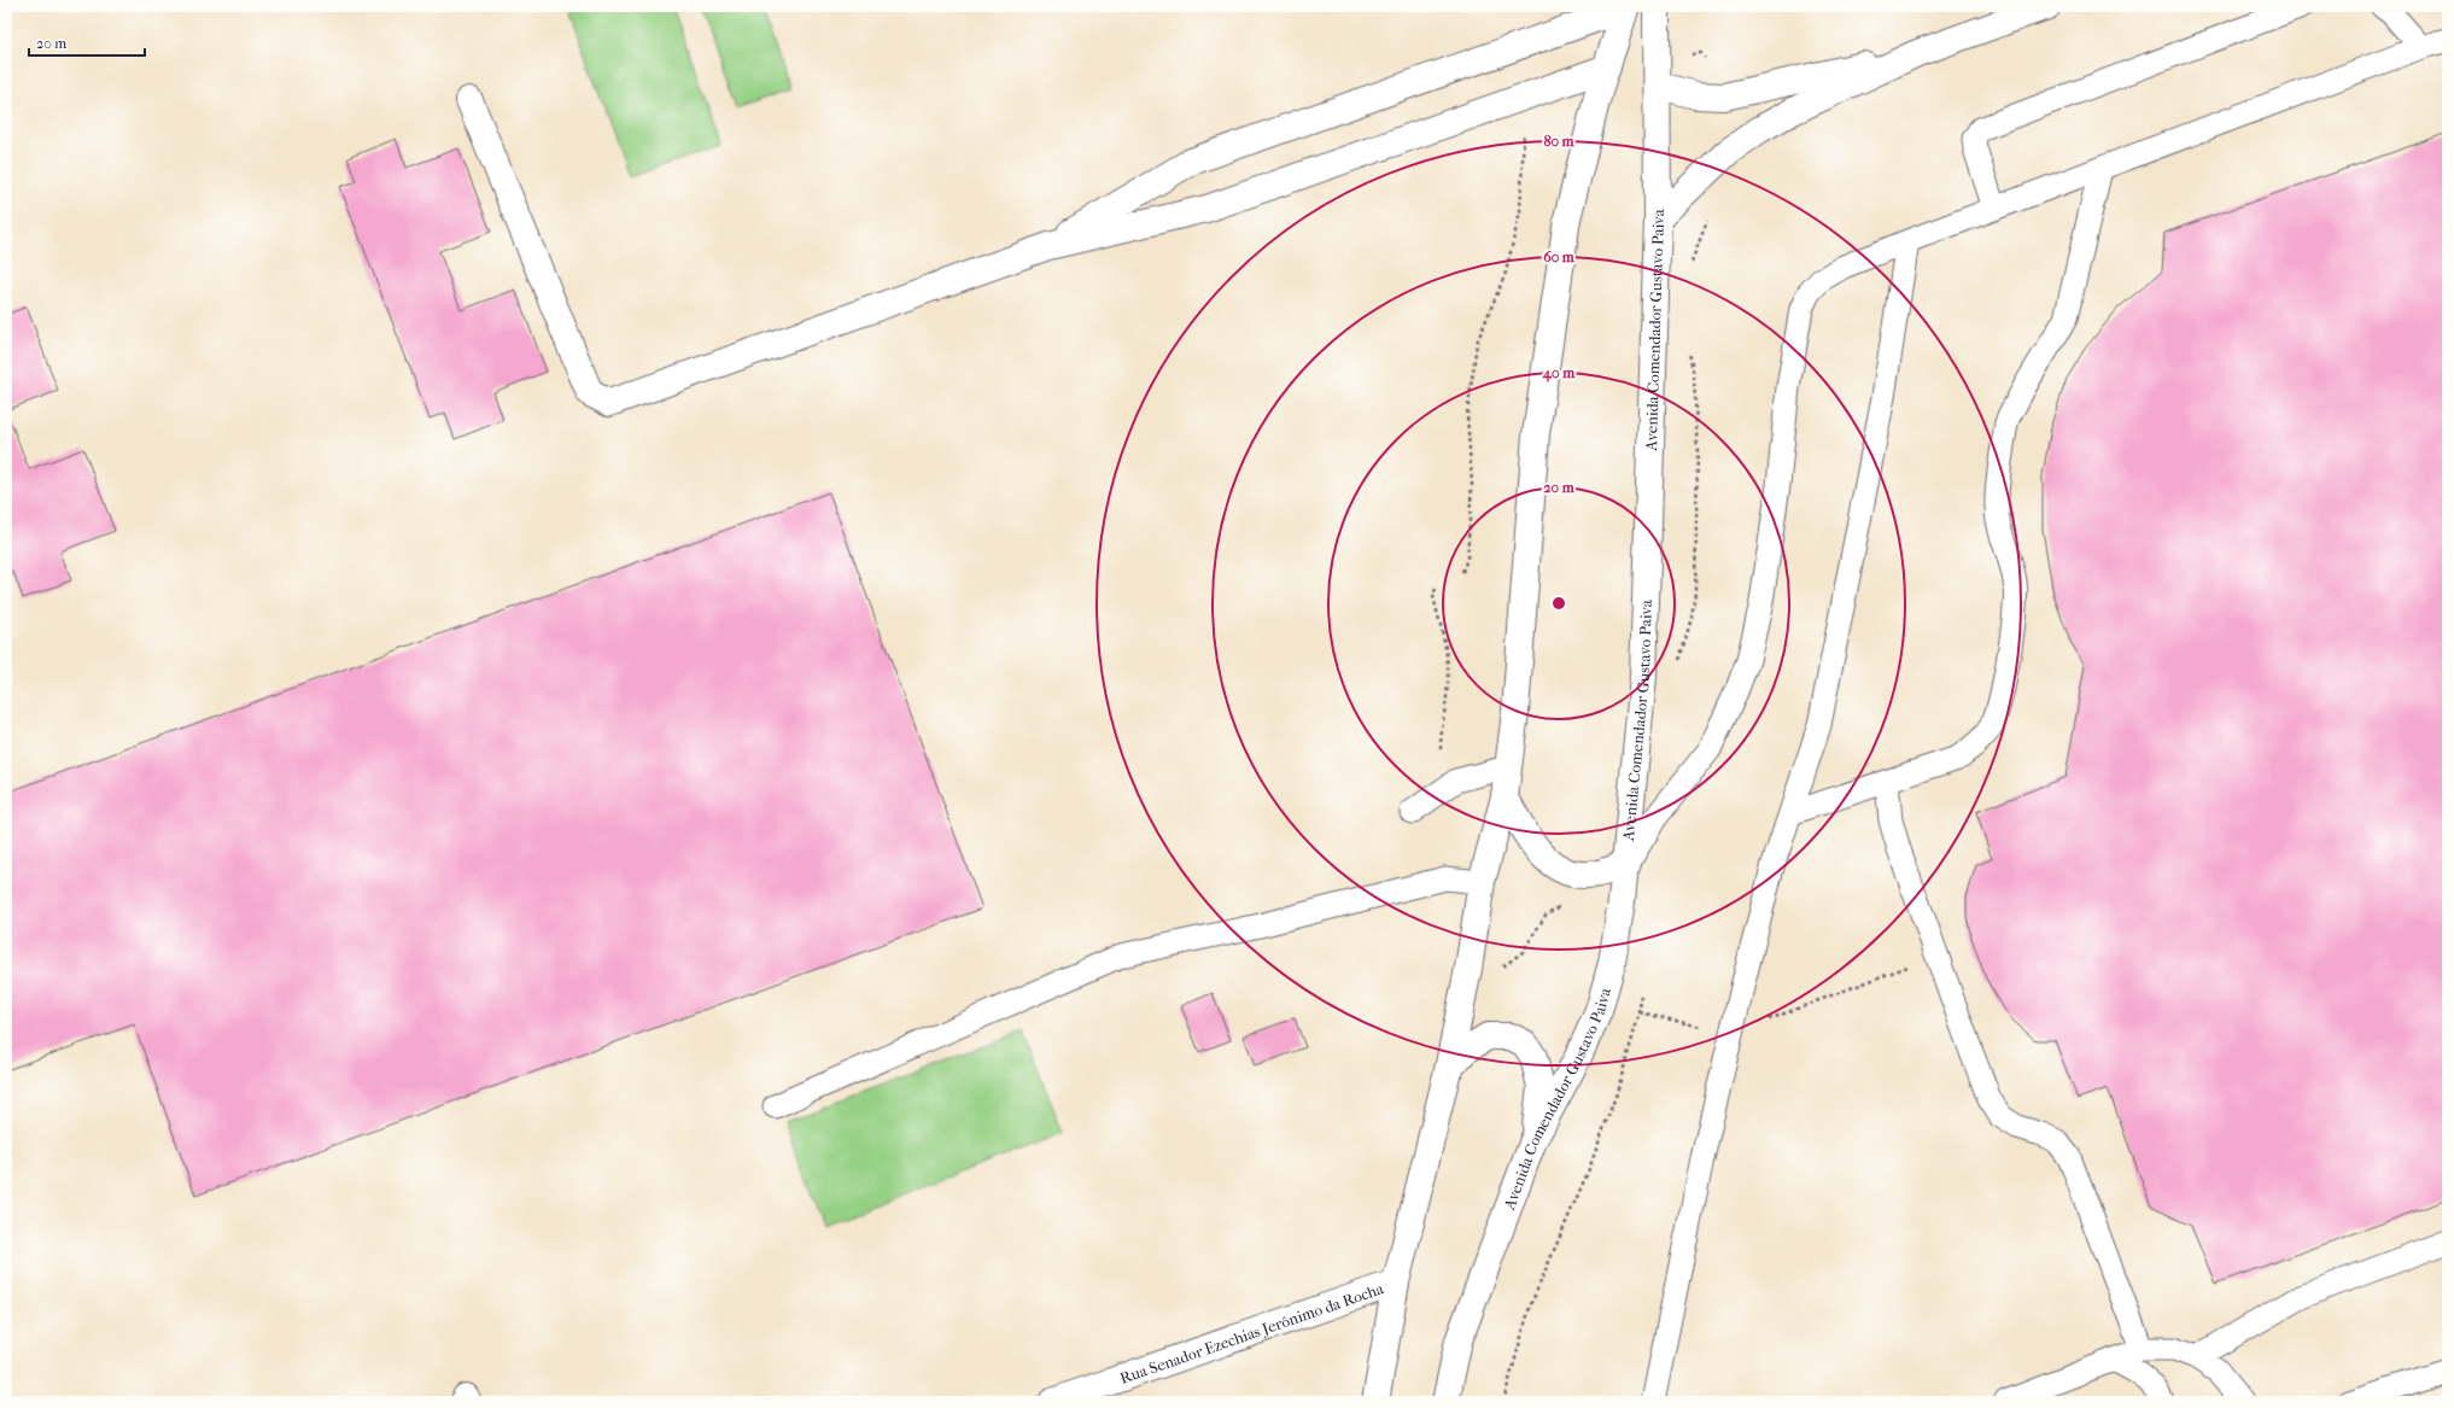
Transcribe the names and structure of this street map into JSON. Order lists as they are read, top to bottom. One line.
{"streets":{"main road":["Avenida Comendador Gustavo Paiva","Rua Senador Ezechias Jerônimo da Rocha"]},"scale_bar":"20 m","rings":["80 m","60 m","40 m","20 m"]}
